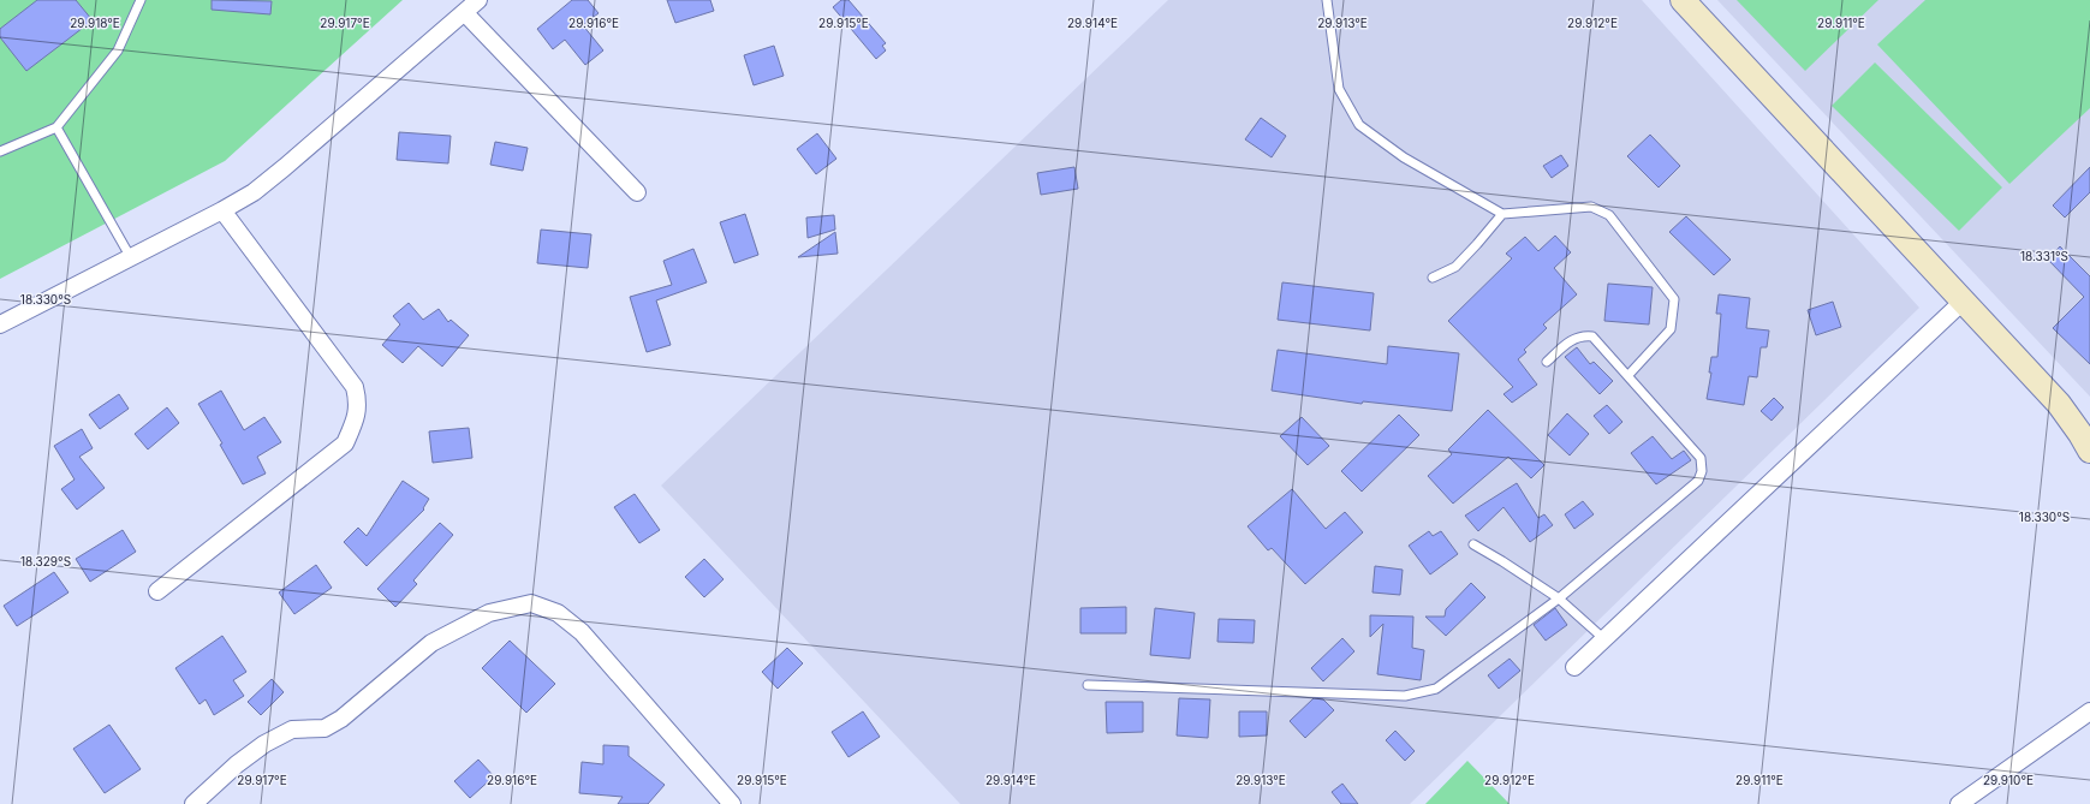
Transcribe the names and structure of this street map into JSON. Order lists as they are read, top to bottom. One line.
{"coordinates":["29.918°E","29.917°E","29.916°E","29.915°E","29.914°E","29.913°E","29.912°E","29.911°E","18.331°S","18.330°S","18.329°S","29.910°E"]}
